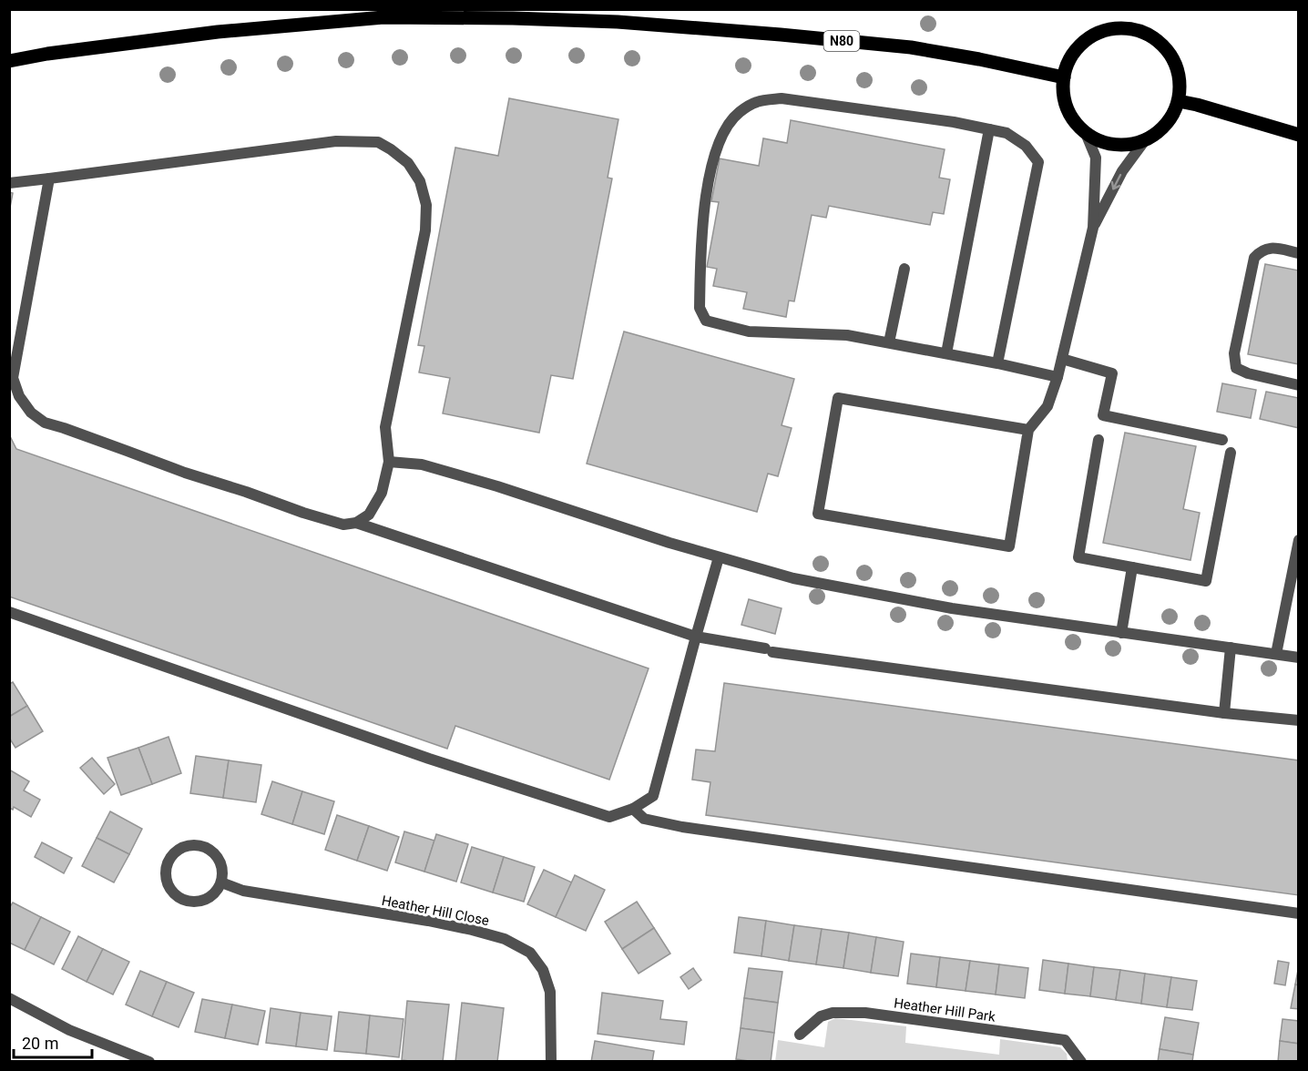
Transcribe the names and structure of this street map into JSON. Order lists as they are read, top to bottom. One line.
{"streets":{"main road":["N80"],"street":["Heather Hill Close","Heather Hill Park"]},"scale_bar":"20 m"}
